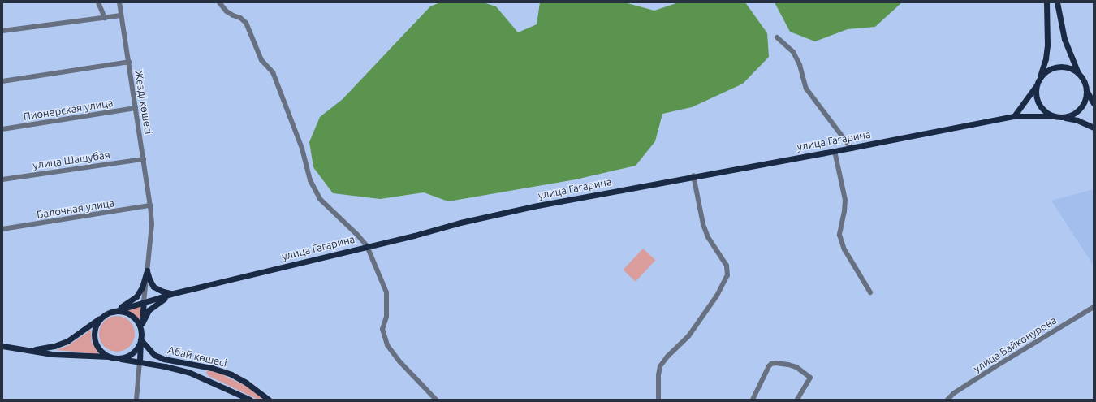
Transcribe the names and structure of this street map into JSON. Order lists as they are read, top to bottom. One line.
{"streets":{"main road":["улица Гагарина","Абай көшесі"],"street":["Жезді көшесі","Пионерская улица","улица Шашубая","Балочная улица","улица Байконурова"]},"crossings":[["Жезді көшесі","Пионерская улица"],["Жезді көшесі","улица Гагарина"],["Жезді көшесі","улица Шашубая"],["Жезді көшесі","Балочная улица"],["улица Гагарина","Абай көшесі"]]}
